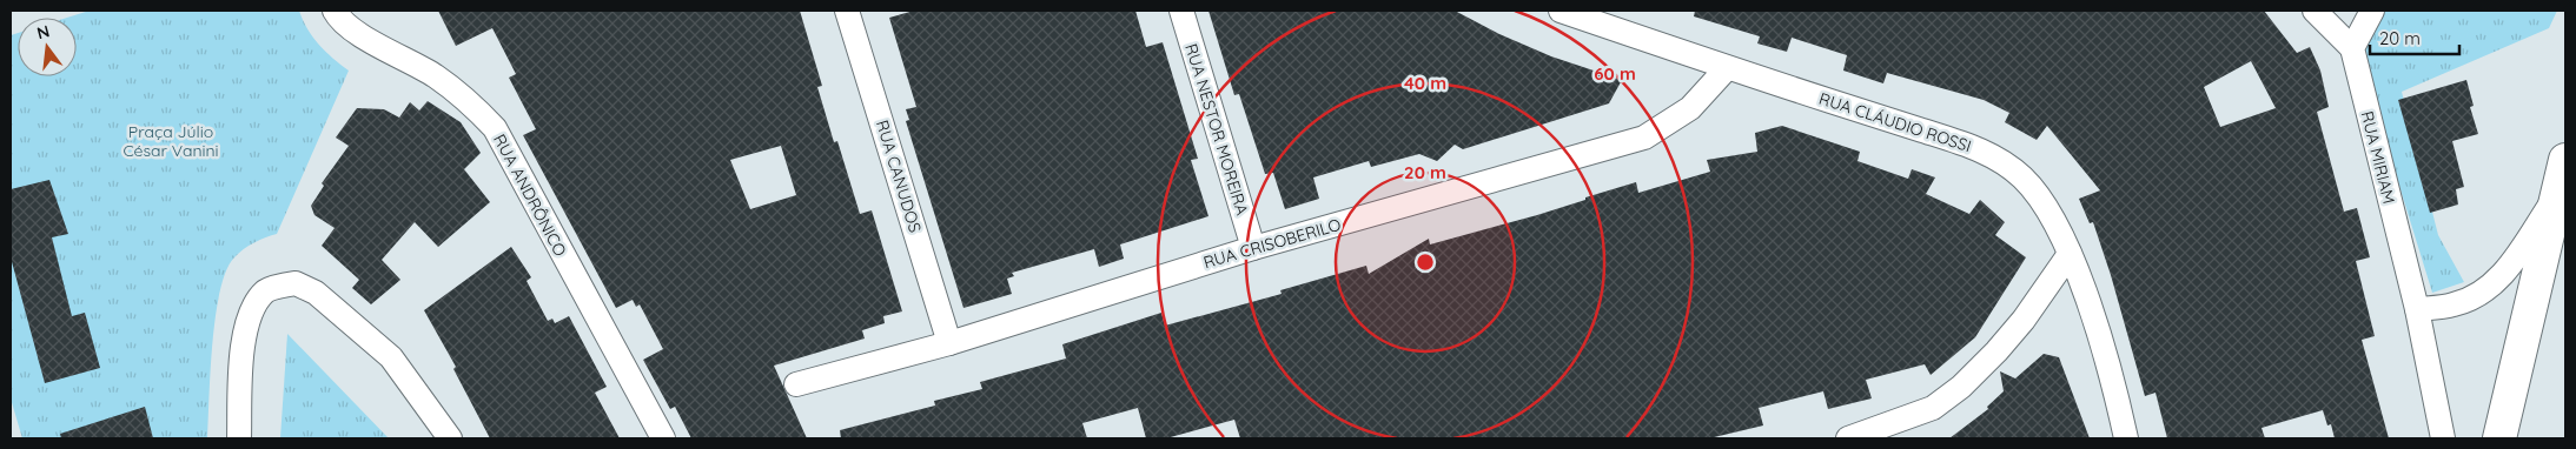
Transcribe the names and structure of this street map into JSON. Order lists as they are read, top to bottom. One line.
{"streets":{"street":["RUA CLÁUDIO ROSSI","RUA NESTOR MOREIRA","RUA MIRIAM","RUA CANUDOS","RUA ANDRÔNICO","RUA CRISOBERILO"]},"crossings":[["RUA CLÁUDIO ROSSI","RUA CRISOBERILO"],["RUA NESTOR MOREIRA","RUA CRISOBERILO"],["RUA CANUDOS","RUA CRISOBERILO"]],"parks":["Praça Júlio César Vanini"],"scale_bar":"20 m","north":"top","rings":["60 m","40 m","20 m"]}
